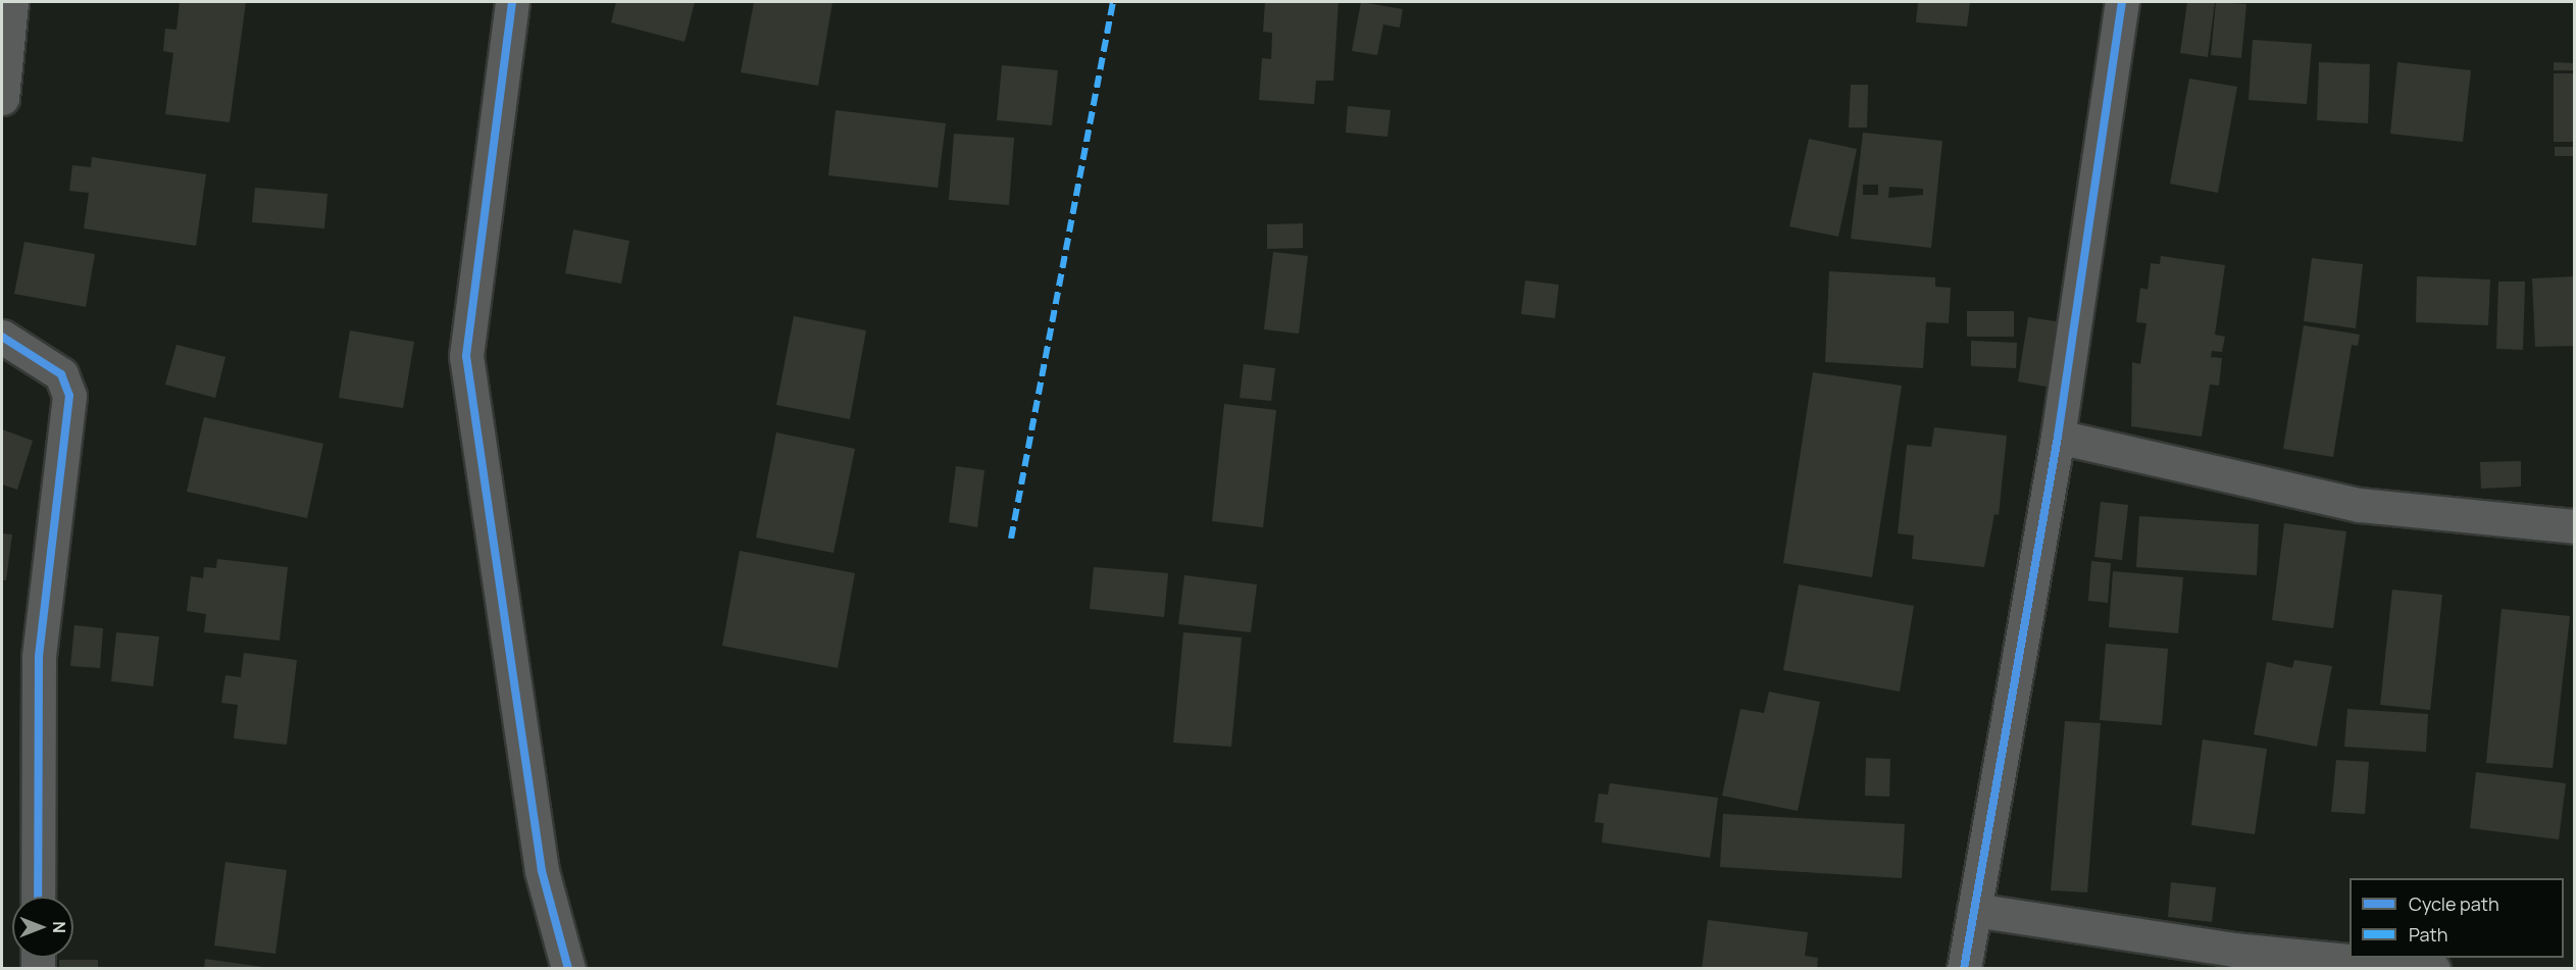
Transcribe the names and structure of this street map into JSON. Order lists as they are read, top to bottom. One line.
{"legend":["Cycle path","Path"],"north":"right"}
